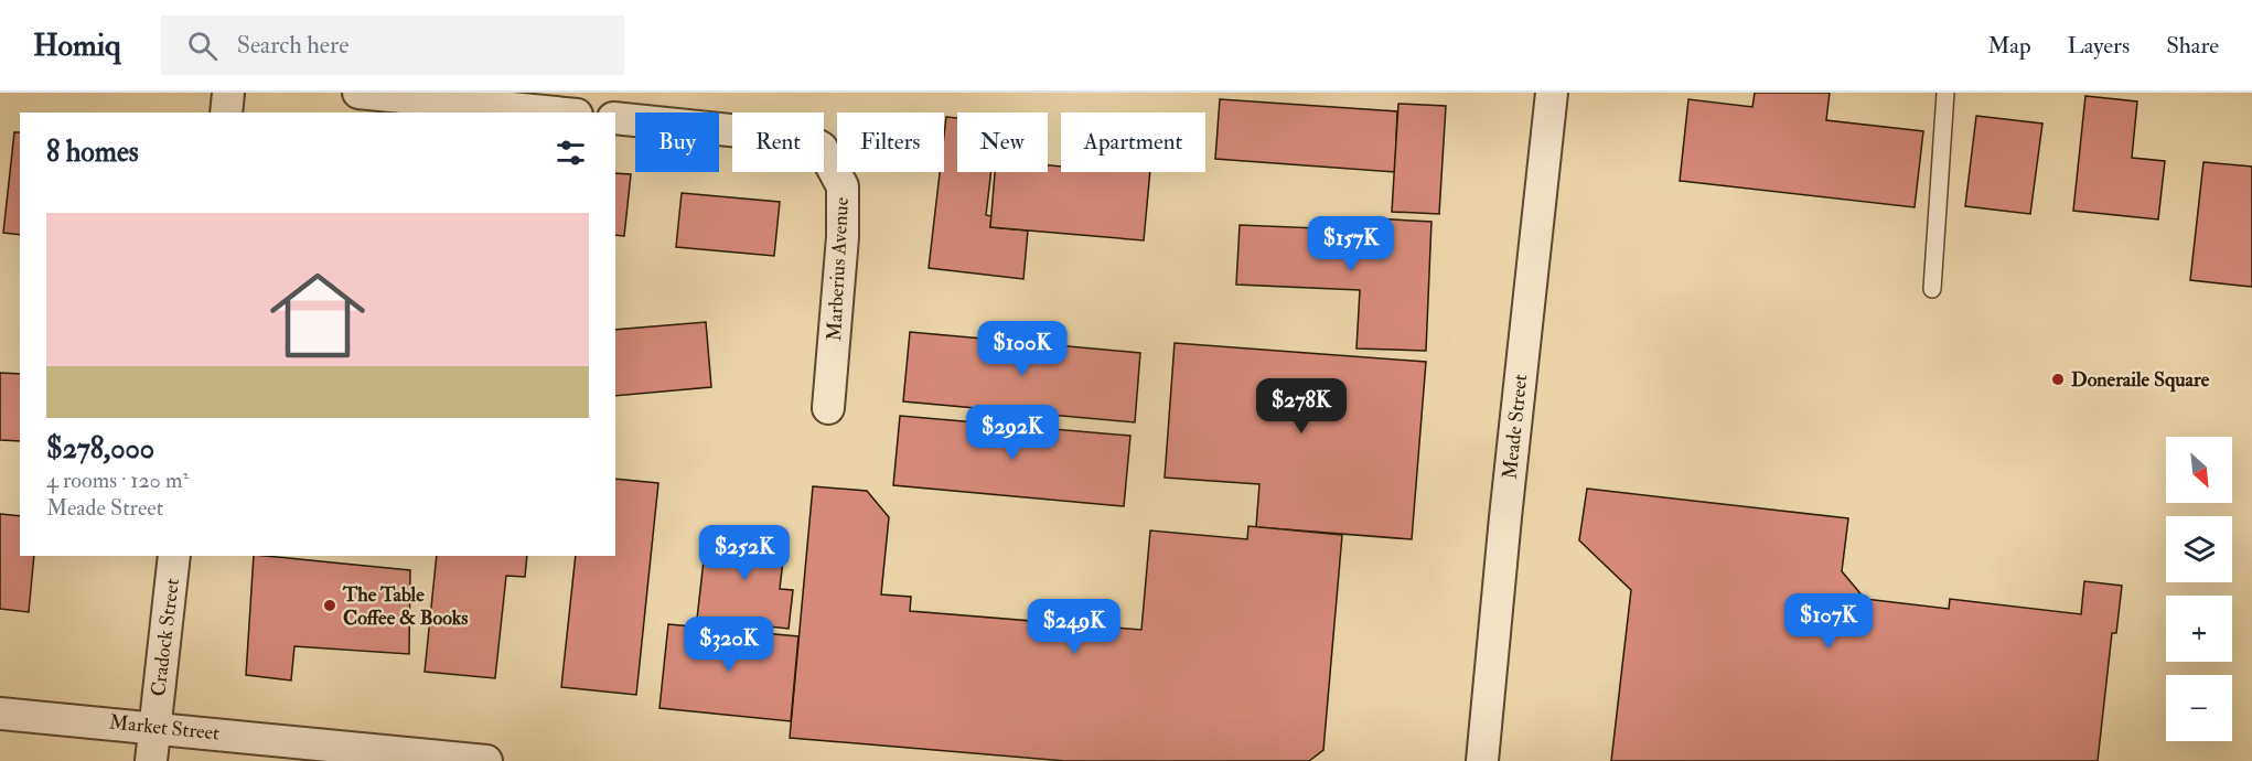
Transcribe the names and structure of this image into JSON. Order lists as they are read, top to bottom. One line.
{"streets":{"street":["Marberius Avenue","Meade Street","Cradock Street","Market Street"]},"crossings":[["Cradock Street","Market Street"]],"places":["Doneraile Square","The Table Coffee & Books"],"north":"bottom right","page":{"header":"Homiq","search":"Search here","nav":["Map","Layers","Share"],"chip":["Buy","Rent","Filters","New","Apartment"],"heading":"8 homes","list":[{"name":"$278,000","note":"4 rooms · 120 m² · Meade Street"}],"price":["$157K","$100K","$278K","$292K","$252K","$107K","$249K","$320K"],"map_buttons":["+","−"]}}
